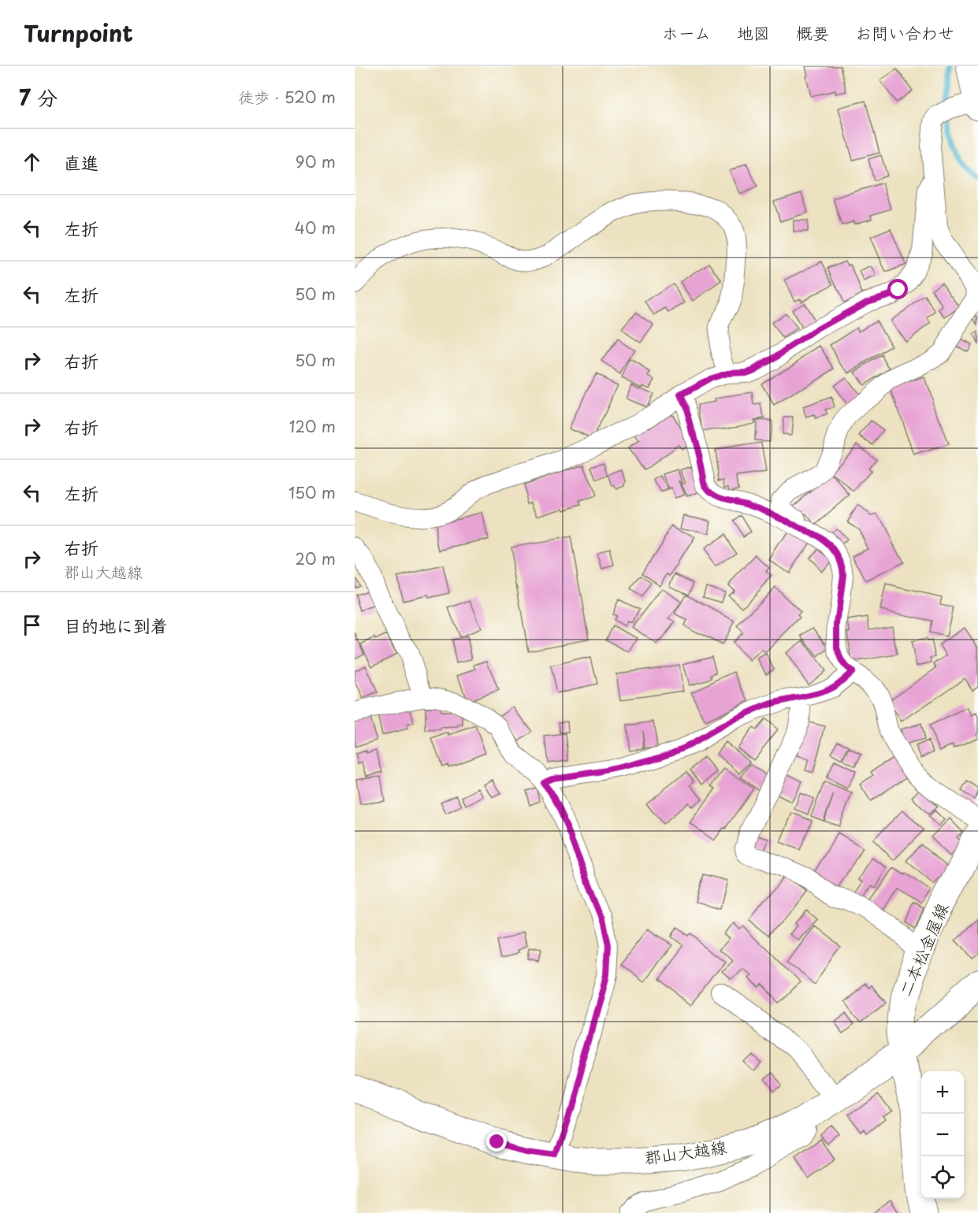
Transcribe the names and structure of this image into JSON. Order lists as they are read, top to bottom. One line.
{"streets":{"main road":["二本松金屋線","郡山大越線"]},"crossings":[["二本松金屋線","郡山大越線"]],"page":{"header":"Turnpoint","nav":["ホーム","地図","概要","お問い合わせ"],"heading":["7 分","徒歩 · 520 m"],"list":[["直進","90 m"],["左折","40 m"],["左折","50 m"],["右折","50 m"],["右折","120 m"],["左折","150 m"],["右折","郡山大越線","20 m"],"目的地に到着"],"map_buttons":["+","−"]}}
